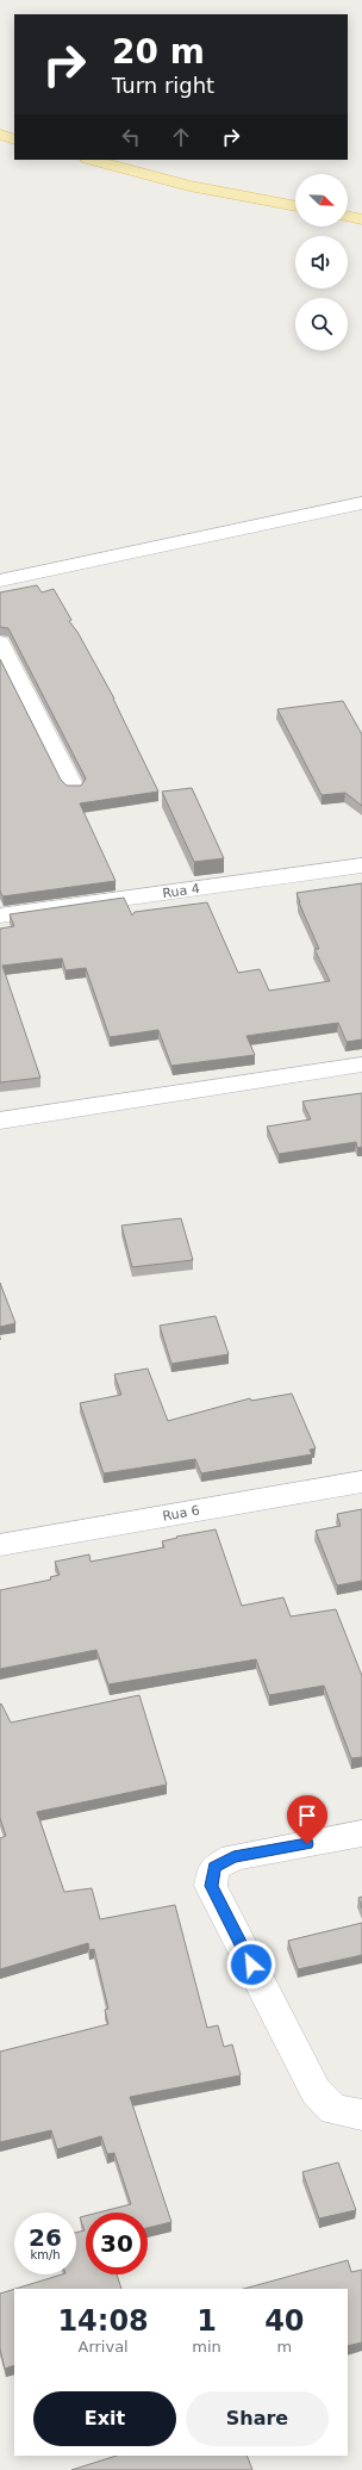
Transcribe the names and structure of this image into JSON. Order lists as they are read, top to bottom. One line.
{"streets":{"street":["Rua 4","Rua 6"]},"north":"bottom right","page":{"turn":["20 m","Turn right"],"speed":"26 km/h","limit":"30","eta":["14:08","Arrival","1","min","40","m"],"buttons":["Exit","Share"]}}
